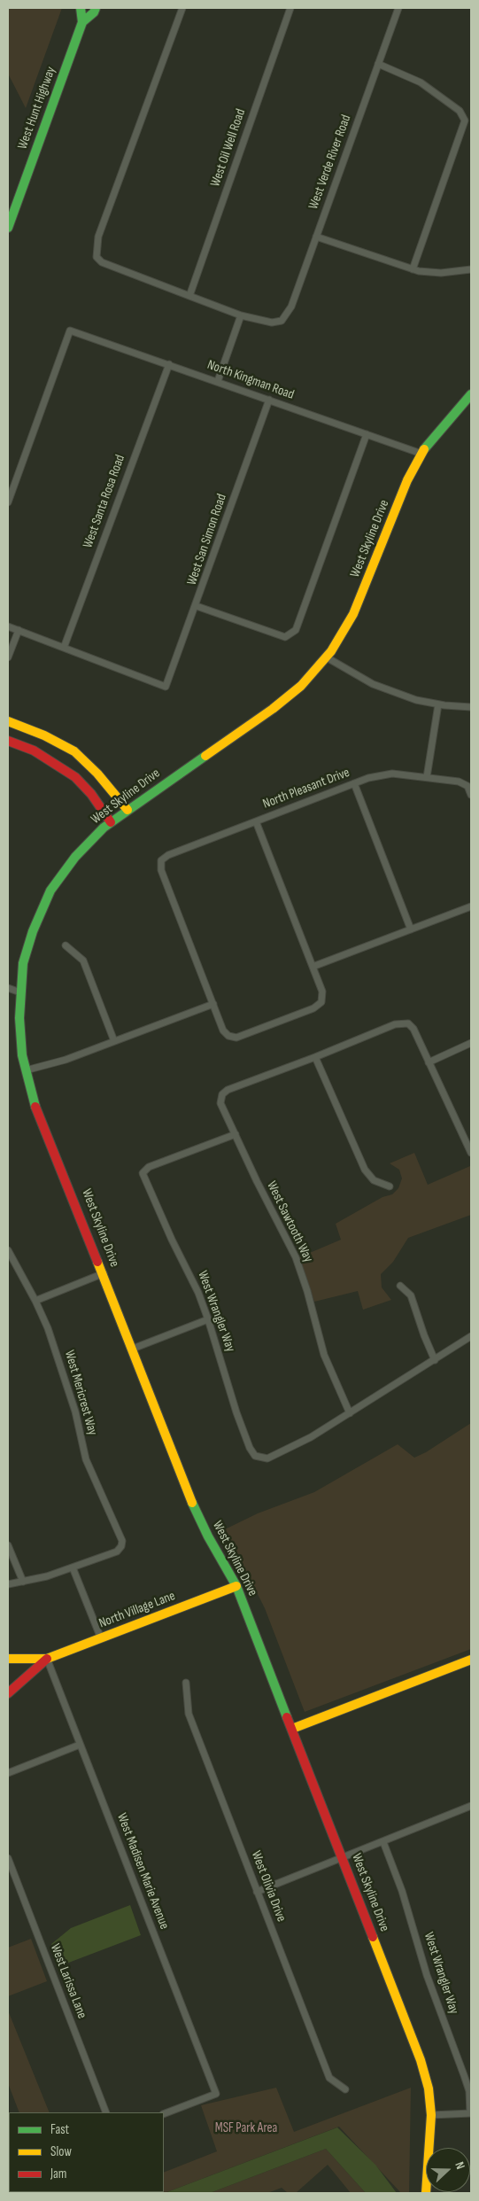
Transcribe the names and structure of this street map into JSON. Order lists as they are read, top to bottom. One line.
{"streets":{"street":["West Hunt Highway","West Oil Well Road","West Verde River Road","North Kingman Road","West Santa Rosa Road","West Skyline Drive","West San Simon Road","North Pleasant Drive","West Sawtooth Way","West Wrangler Way","West Mericrest Way","North Village Lane","West Madisen Marie Avenue","West Olivia Drive","West Larissa Lane"]},"crossings":[["North Kingman Road","West Santa Rosa Road"],["North Kingman Road","West Skyline Drive"],["North Kingman Road","West San Simon Road"],["West Santa Rosa Road","West San Simon Road"],["West Skyline Drive","North Village Lane"],["West Sawtooth Way","West Wrangler Way"],["North Village Lane","West Madisen Marie Avenue"]],"parks":["MSF Park Area"],"legend":["Fast","Slow","Jam"],"north":"right"}
